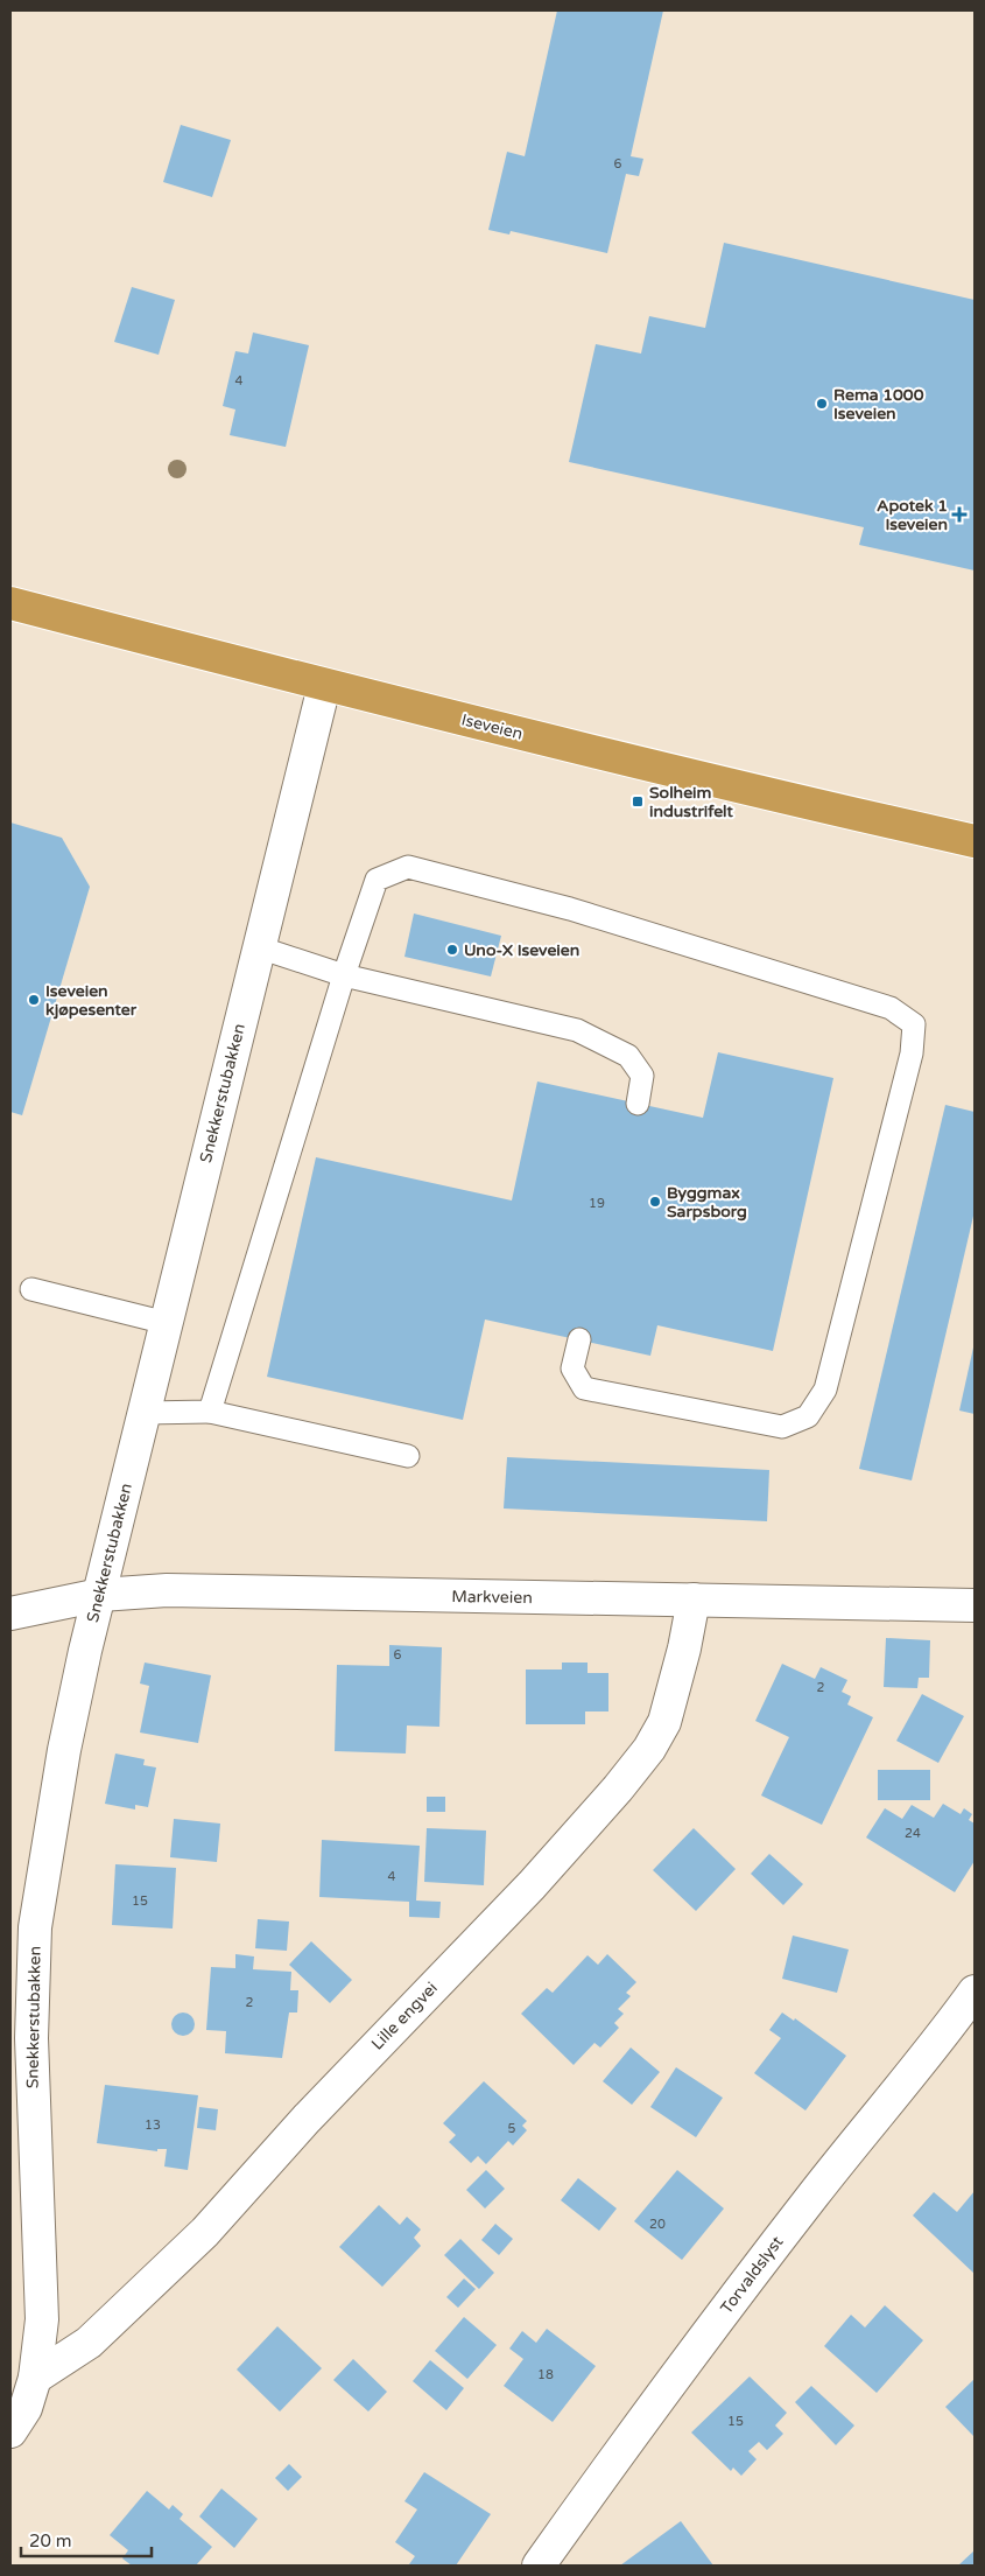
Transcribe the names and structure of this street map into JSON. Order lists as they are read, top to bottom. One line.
{"streets":{"highway":["Iseveien"],"street":["Snekkerstubakken","Markveien","Lille engvei","Torvaldslyst"]},"crossings":[["Iseveien","Snekkerstubakken"],["Snekkerstubakken","Markveien"],["Snekkerstubakken","Lille engvei"],["Markveien","Lille engvei"]],"places":{"other":["Rema 1000 Iseveien","Uno-X Iseveien","Iseveien kjøpesenter","Byggmax Sarpsborg"],"health":["Apotek 1 Iseveien"],"transit":["Solheim industrifelt"]},"house_numbers":["6","4","19","6","2","24","4","15","2","13","5","20","18","15"],"scale_bar":"20 m"}
